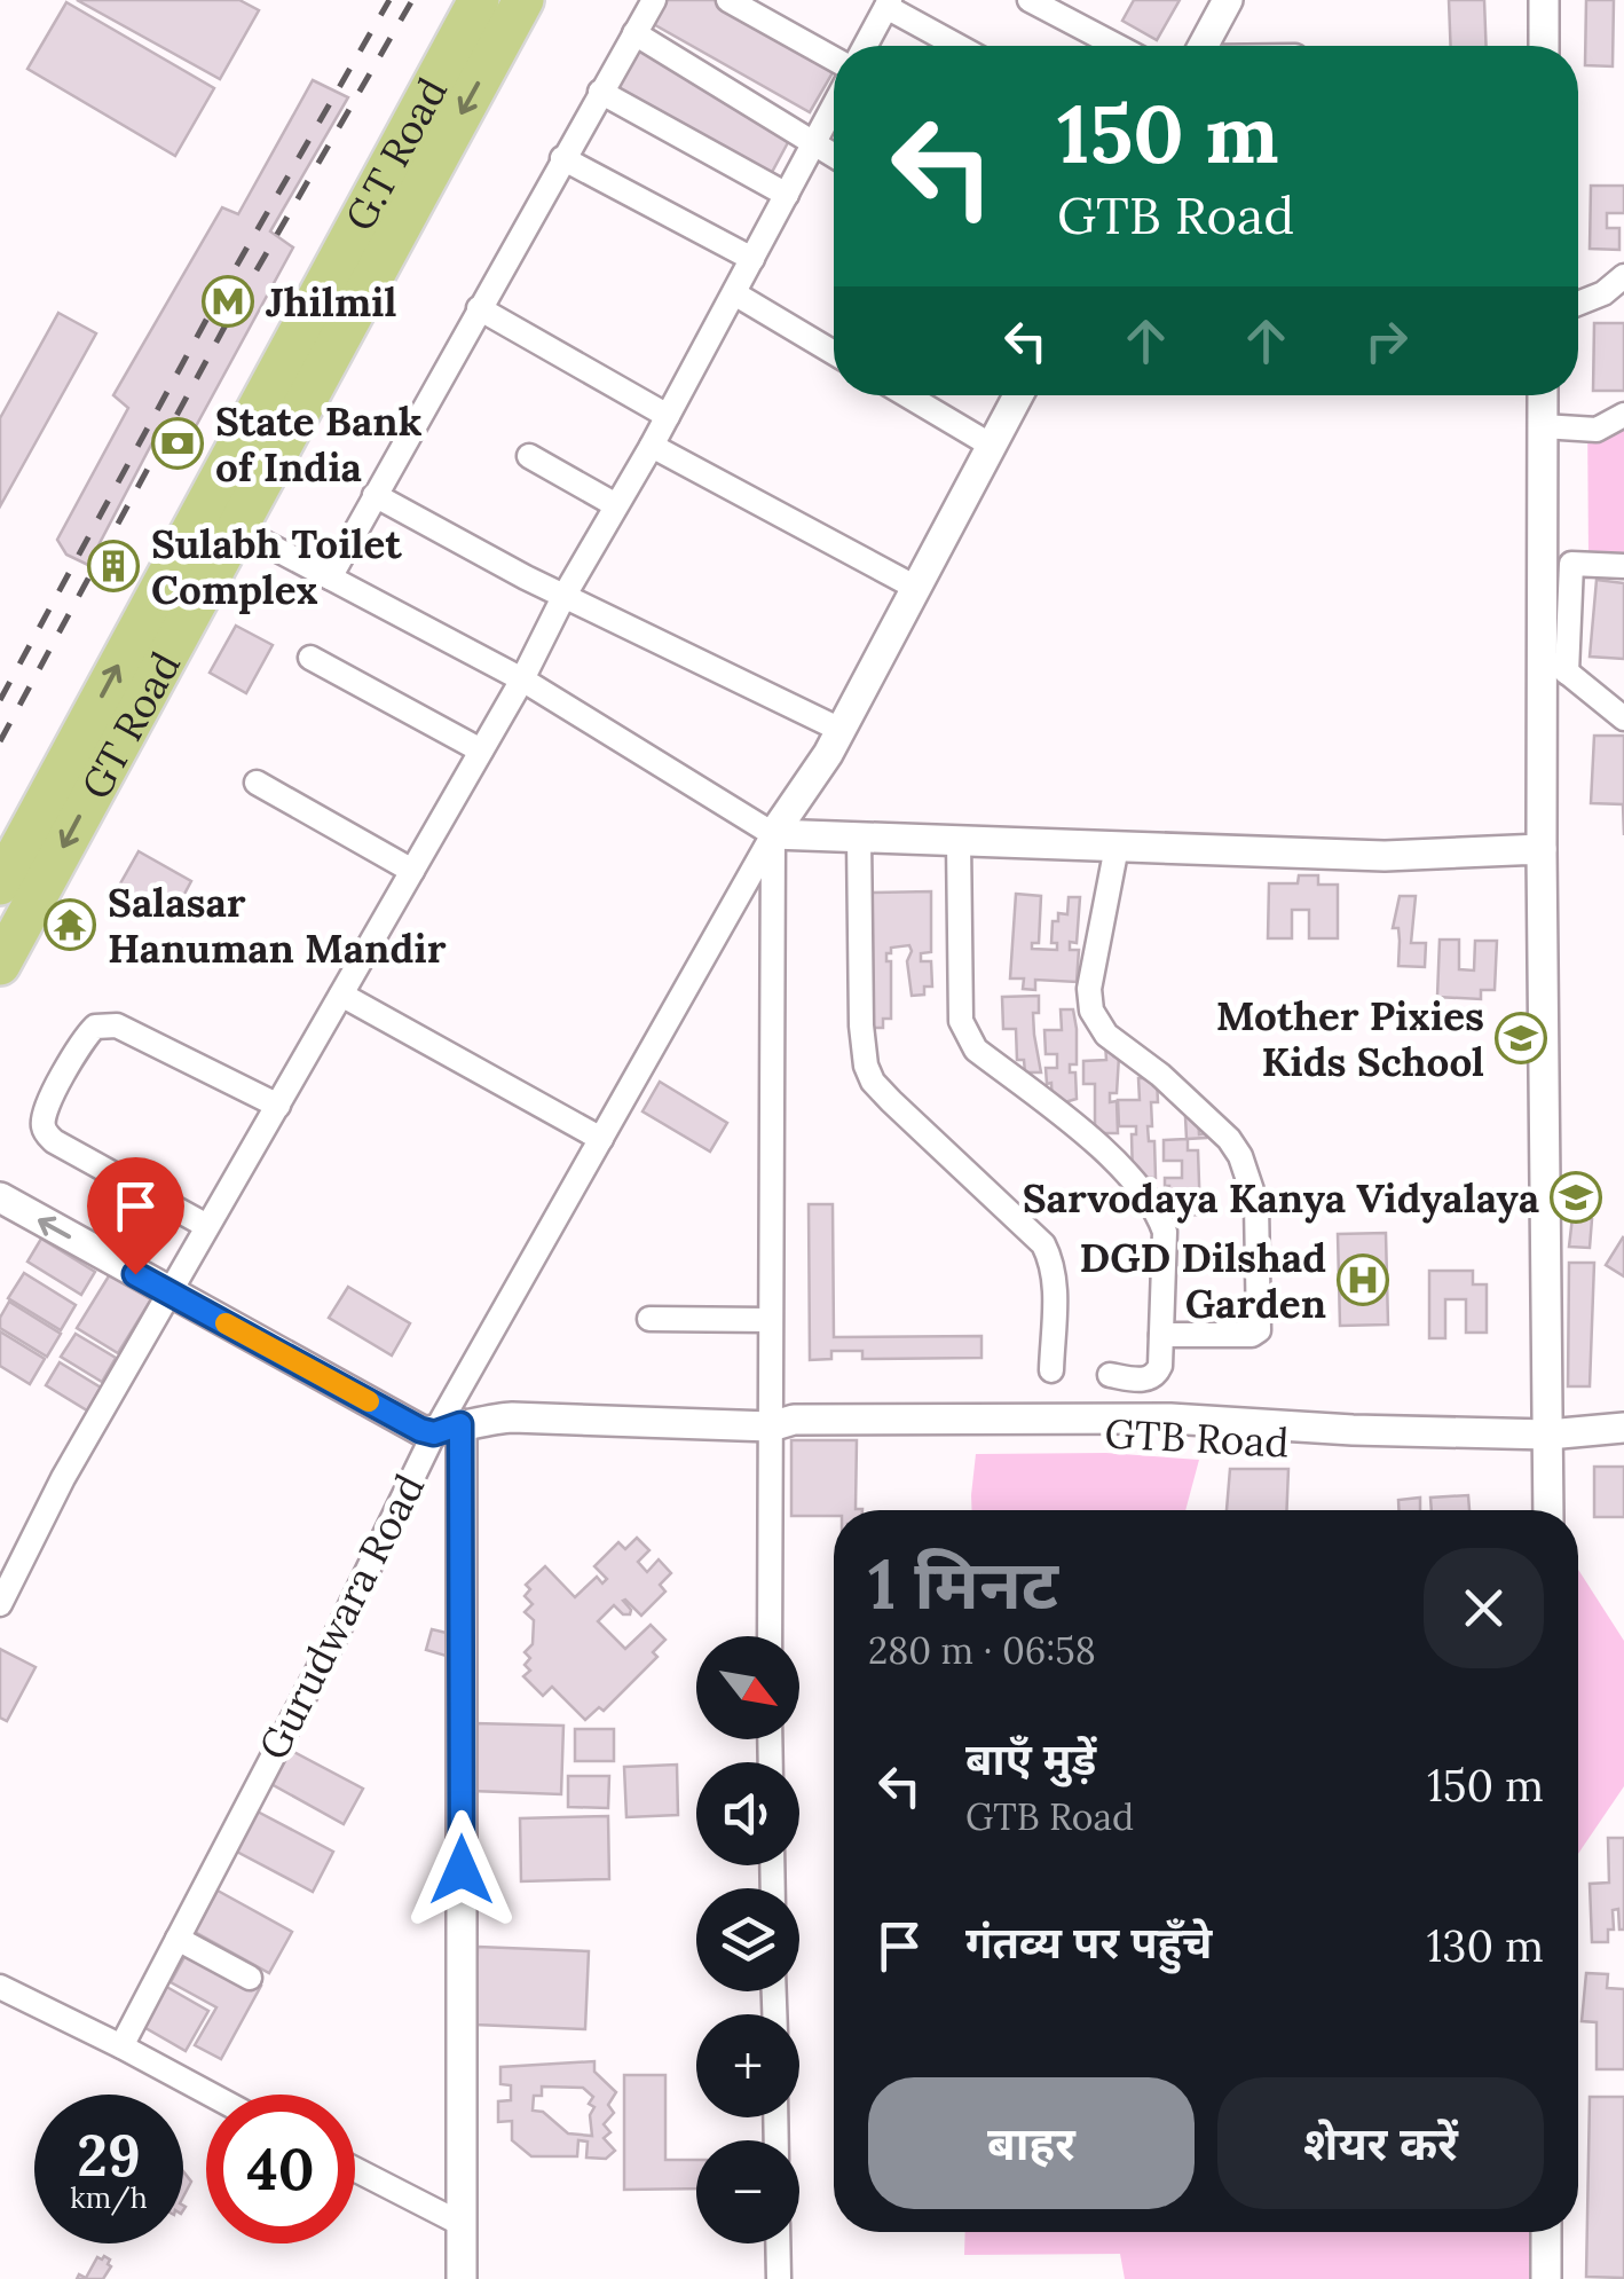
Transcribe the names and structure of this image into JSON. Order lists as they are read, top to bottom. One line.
{"streets":{"highway":["G.T Road","GT Road"],"street":["GTB Road","Gurudwara Road"]},"crossings":[["G.T Road","GT Road"],["GTB Road","Gurudwara Road"]],"places":{"metro station":["Jhilmil"],"bank":["State Bank of India"],"building":["Sulabh Toilet Complex"],"temple":["Salasar Hanuman Mandir"],"school or university":["Mother Pixies Kids School","Sarvodaya Kanya Vidyalaya"],"hospital":["DGD Dilshad Garden"]},"north":"bottom right","page":{"turn":["150 m","GTB Road"],"heading":["1 मिनट","280 m · 06:58"],"map_buttons":["+","−"],"list":[{"name":"बाएँ मुड़ें","note":"GTB Road","value":"150 m"},{"name":"गंतव्य पर पहुँचे","value":"130 m"}],"buttons":["बाहर","शेयर करें"],"speed":"29 km/h","limit":"40"}}
